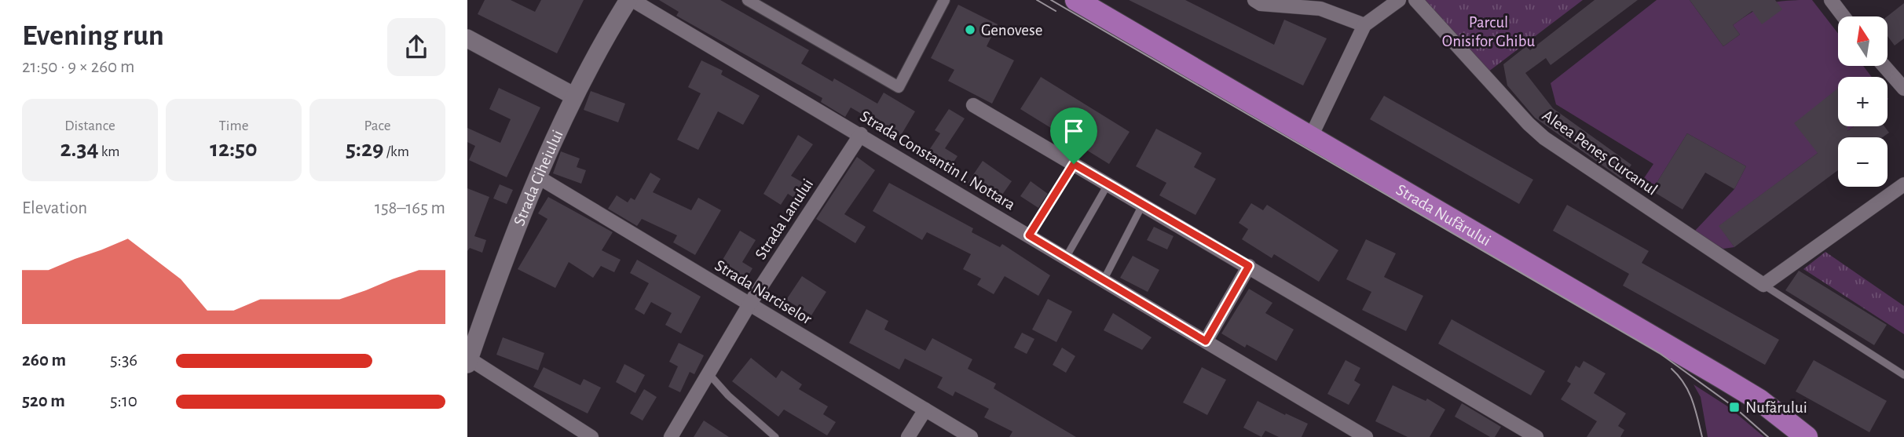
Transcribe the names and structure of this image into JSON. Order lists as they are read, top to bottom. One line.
{"streets":{"main road":["Strada Nufărului"],"street":["Aleea Peneș Curcanul","Strada Constantin I. Nottara","Strada Ciheiului","Strada Lanului","Strada Narciselor"]},"crossings":[["Strada Constantin I. Nottara","Strada Ciheiului"],["Strada Constantin I. Nottara","Strada Lanului"],["Strada Ciheiului","Strada Narciselor"],["Strada Lanului","Strada Narciselor"]],"parks":["Parcul Onisifor Ghibu"],"places":{"other":["Genovese"],"transit":["Nufărului"]},"north":"top","page":{"heading":["Evening run","21:50 · 9 × 260 m"],"map_buttons":["+","−"],"stats":[["Distance","2.34 km"],["Time","12:50"],["Pace","5:29 /km"]],"chart":["Elevation","158–165 m"],"list":[{"name":"260 m","note":"5:36"},{"name":"520 m","note":"5:10"}]}}
